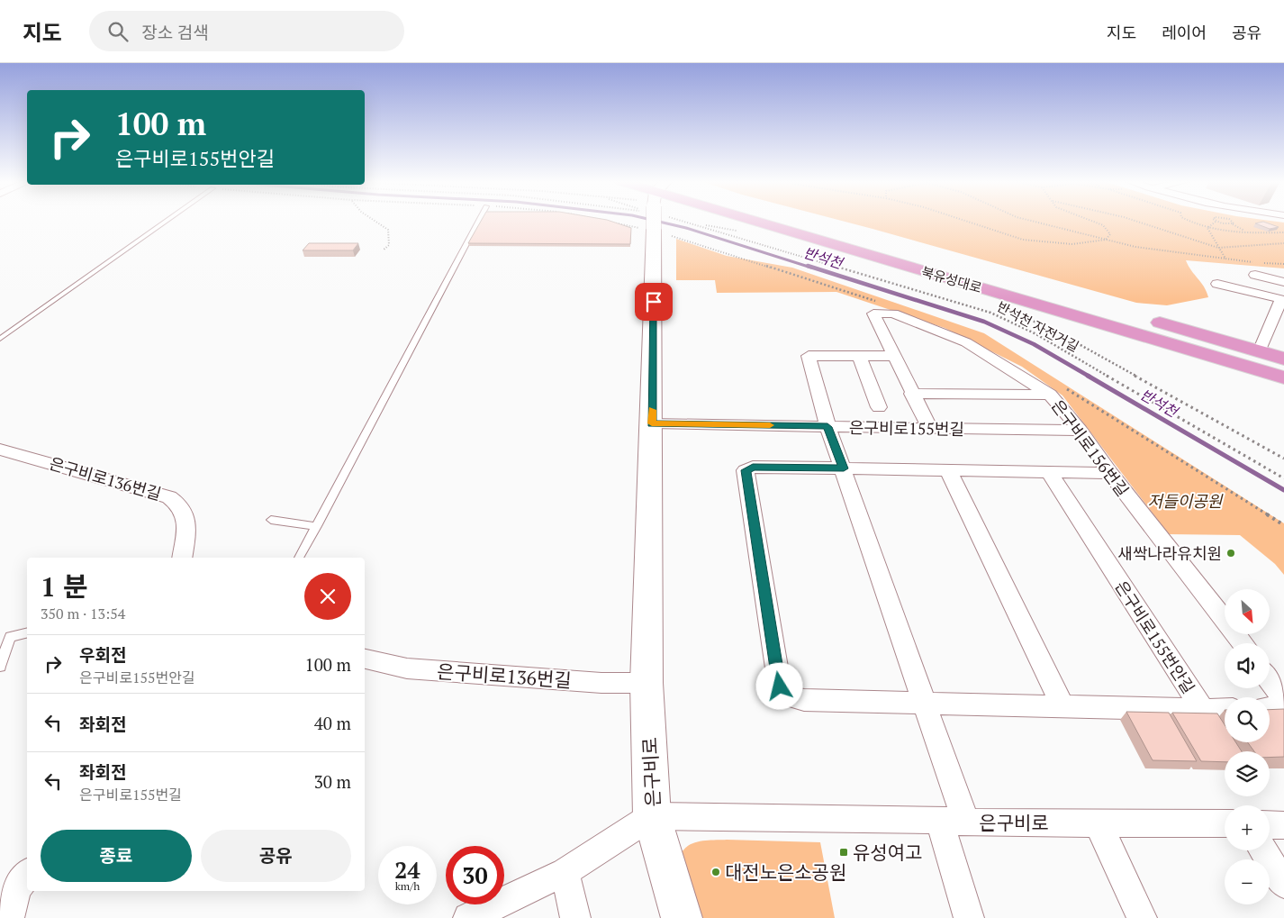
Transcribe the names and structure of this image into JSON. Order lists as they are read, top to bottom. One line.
{"streets":{"main road":["북유성대로"],"street":["은구비로155번길","은구비로156번길","은구비로136번길","은구비로155번안길","은구비로"],"path":["반석천 자전거길"]},"crossings":[["은구비로155번길","은구비로156번길"],["은구비로155번길","은구비로"],["은구비로156번길","은구비로155번안길"],["은구비로136번길","은구비로"]],"water":["반석천"],"parks":["저들이공원"],"places":{"other":["새싹나라유치원","대전노은소공원"],"transit":["유성여고"]},"north":"bottom right","page":{"header":"지도","search":"장소 검색","nav":["지도","레이어","공유"],"turn":["100 m","은구비로155번안길"],"heading":["1 분","350 m · 13:54"],"map_buttons":["+","−"],"list":[{"name":"우회전","note":"은구비로155번안길","value":"100 m"},{"name":"좌회전","value":"40 m"},{"name":"좌회전","note":"은구비로155번길","value":"30 m"}],"buttons":["종료","공유"],"speed":"24 km/h","limit":"30"}}
